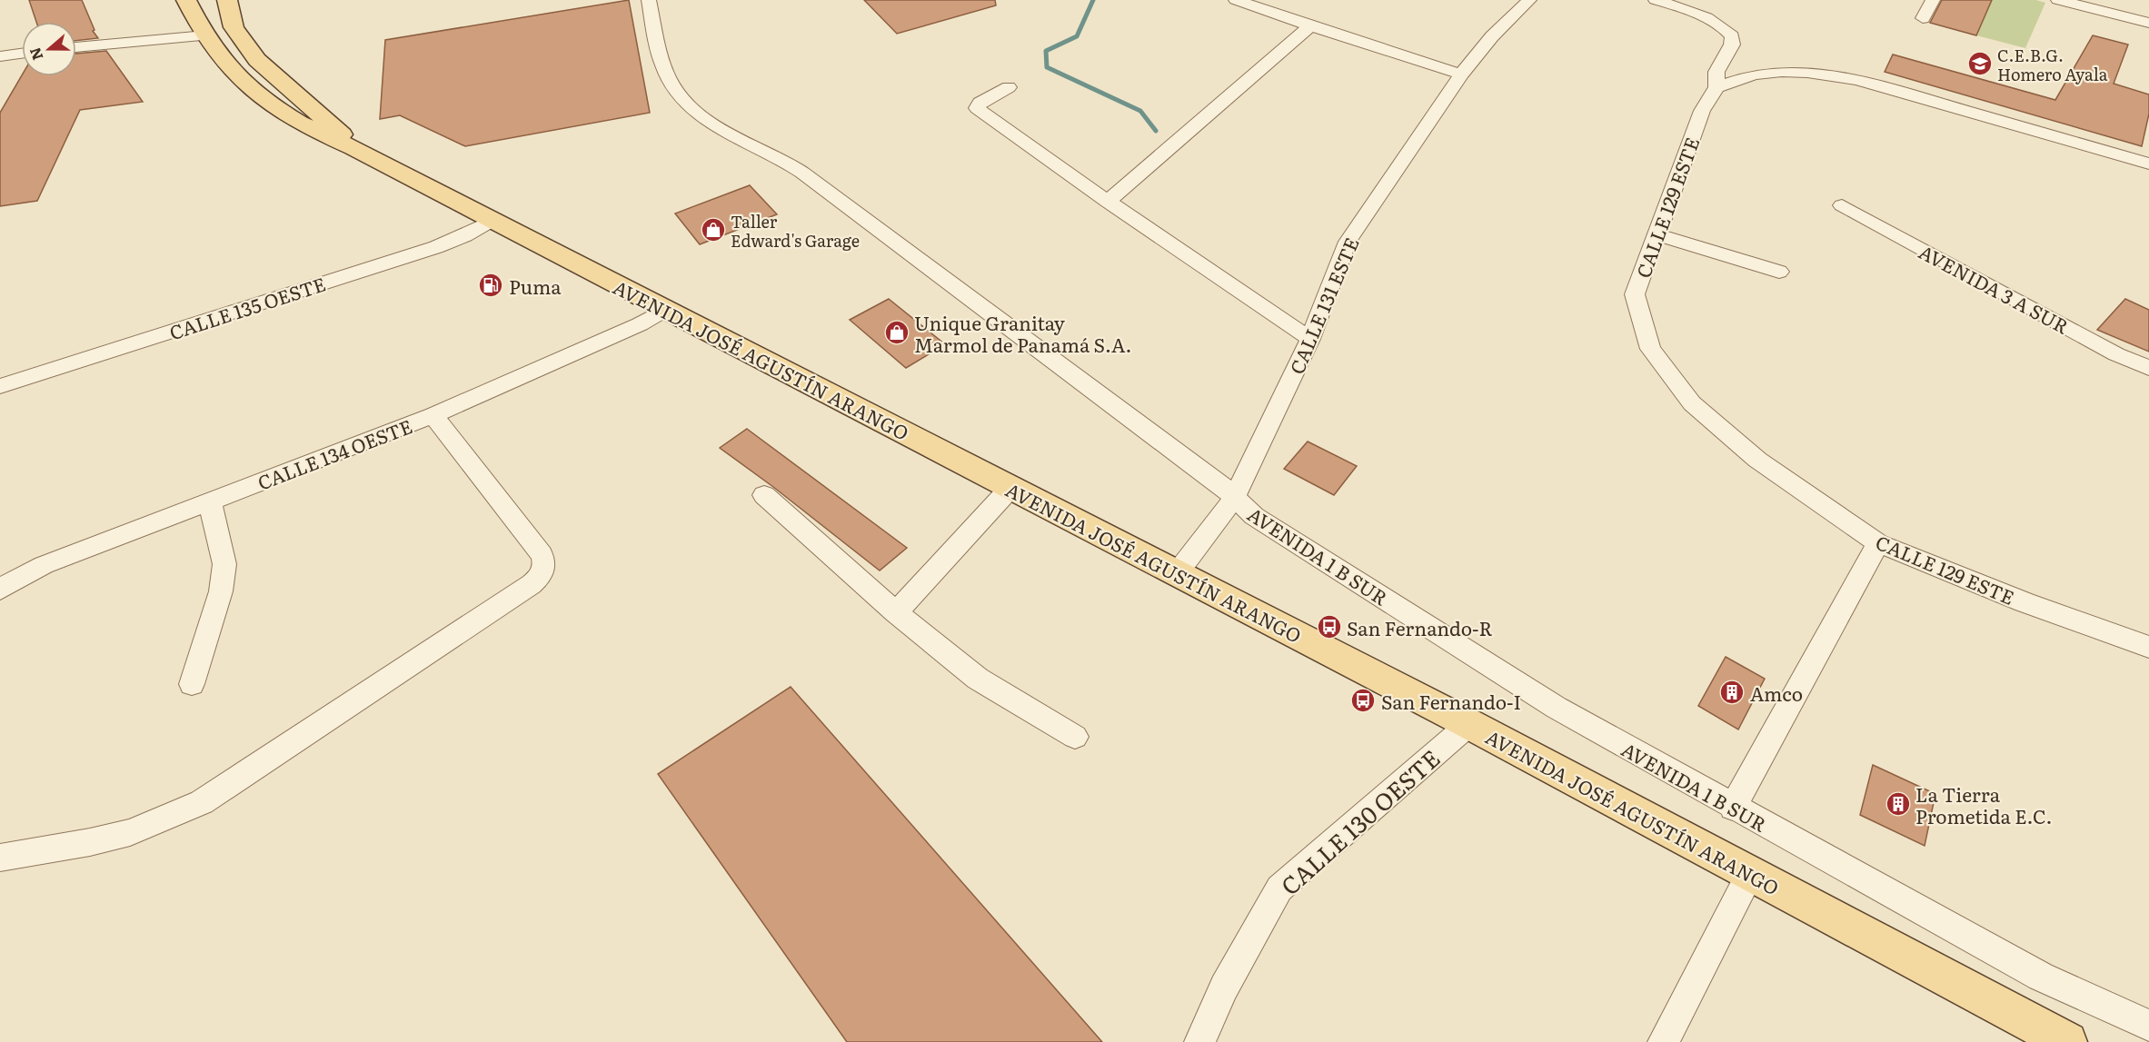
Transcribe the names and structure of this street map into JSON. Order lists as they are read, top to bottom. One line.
{"streets":{"main road":["AVENIDA JOSÉ AGUSTÍN ARANGO"],"street":["CALLE 129 ESTE","AVENIDA 3 A SUR","CALLE 131 ESTE","CALLE 135 OESTE","CALLE 134 OESTE","AVENIDA 1 B SUR","CALLE 130 OESTE"]},"crossings":[["CALLE 131 ESTE","AVENIDA JOSÉ AGUSTÍN ARANGO"],["CALLE 131 ESTE","AVENIDA 1 B SUR"],["CALLE 135 OESTE","AVENIDA JOSÉ AGUSTÍN ARANGO"],["AVENIDA JOSÉ AGUSTÍN ARANGO","CALLE 134 OESTE"],["AVENIDA JOSÉ AGUSTÍN ARANGO","CALLE 130 OESTE"]],"places":{"school or university":["C.E.B.G. Homero Ayala"],"shop":["Taller Edward's Garage","Unique Granitay Marmol de Panamá S.A."],"fuel station":["Puma"],"bus stop":["San Fernando-R","San Fernando-I"],"building":["Amco","La Tierra Prometida E.C."]},"north":"left"}
